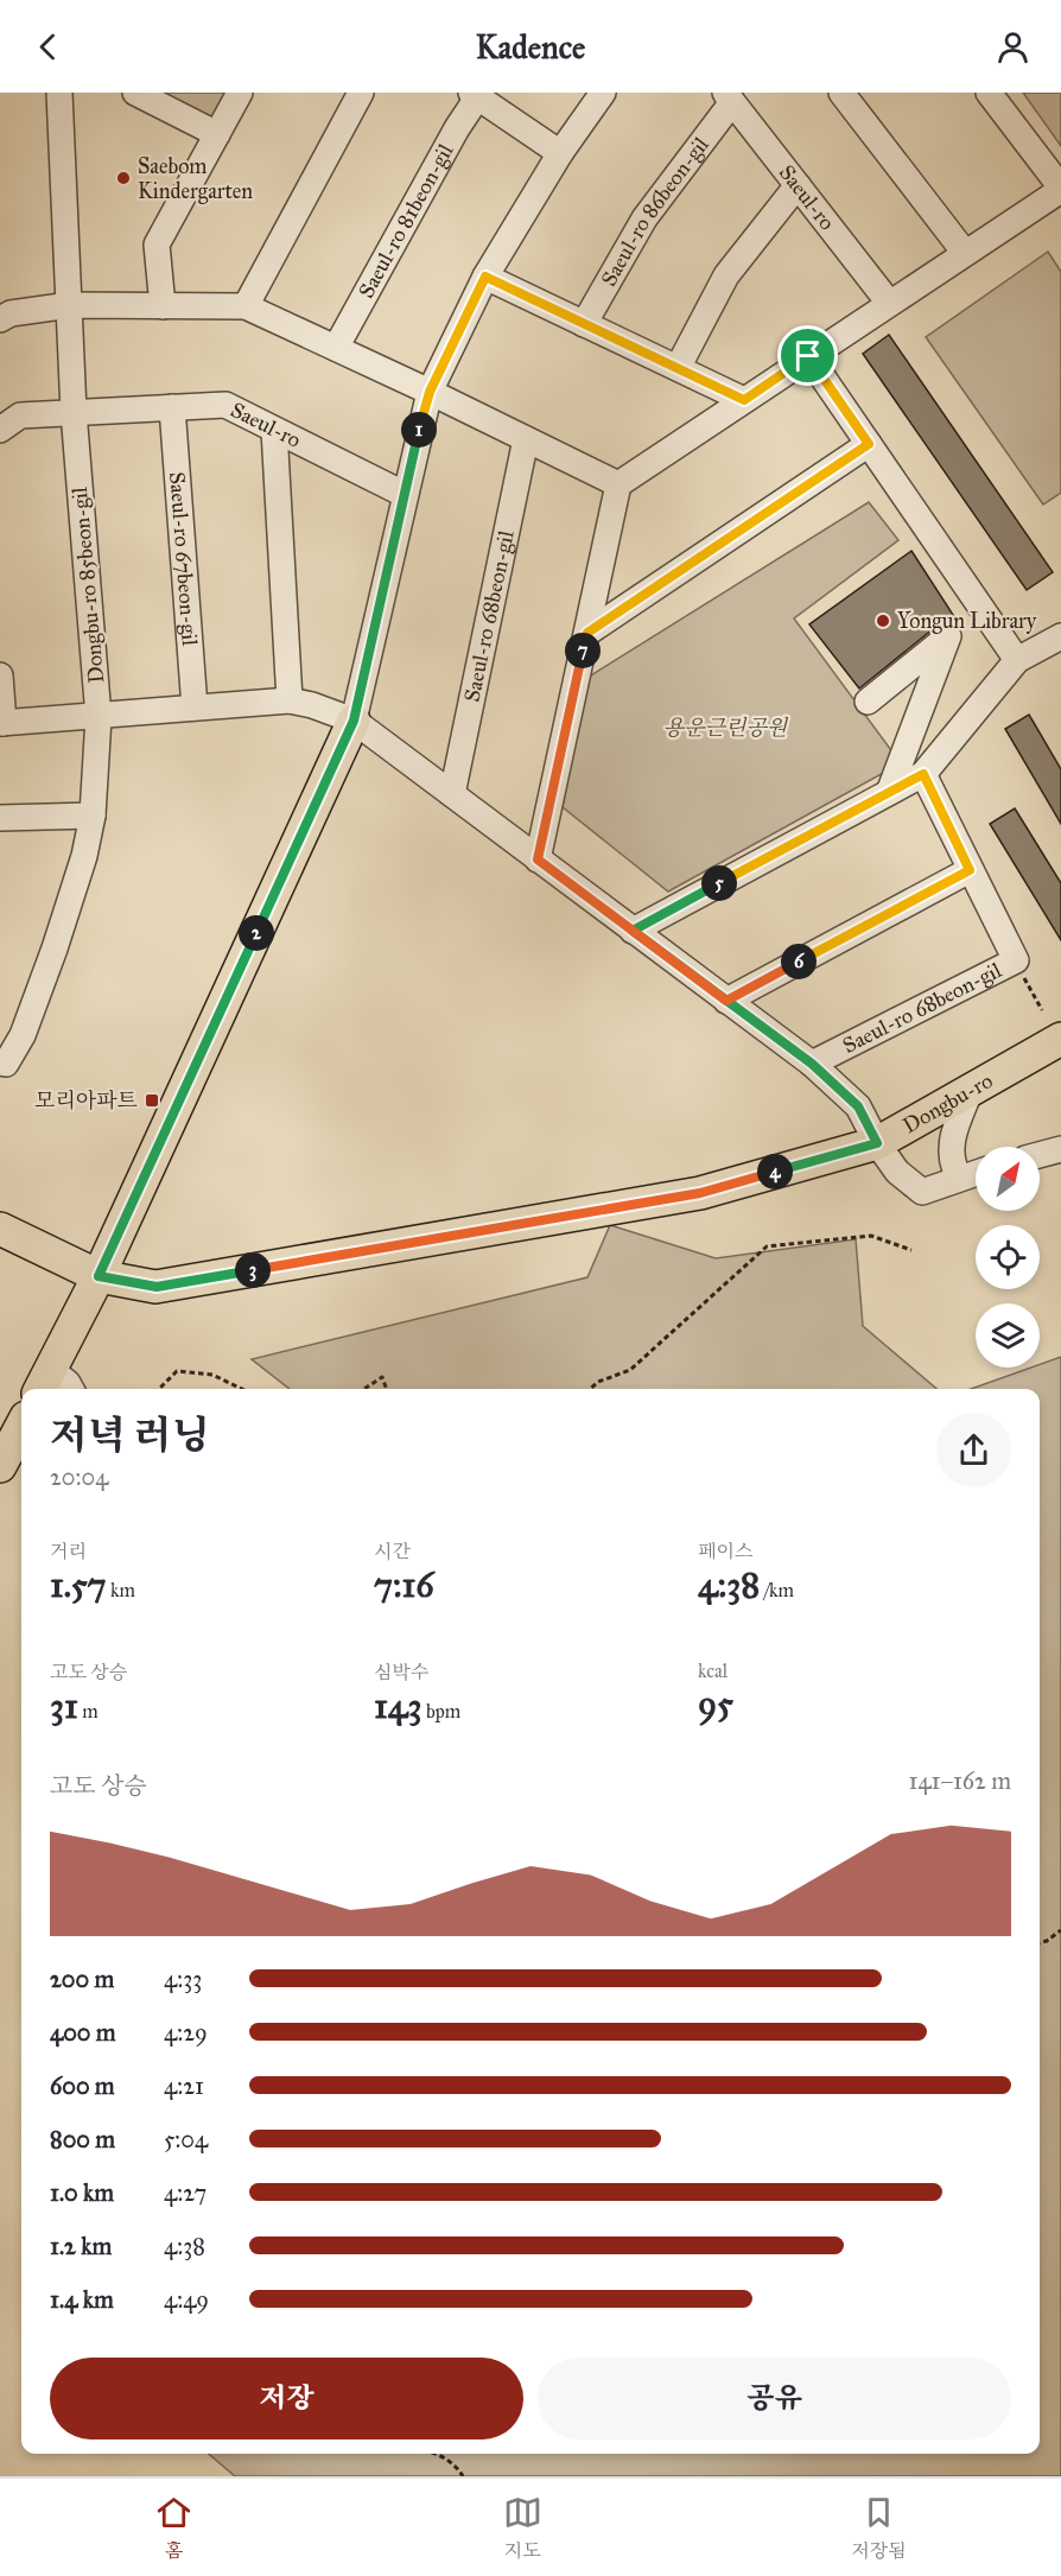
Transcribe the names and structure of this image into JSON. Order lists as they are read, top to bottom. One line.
{"streets":{"main road":["Dongbu-ro"],"street":["Saeul-ro","Saeul-ro 86beon-gil","Saeul-ro 81beon-gil","Saeul-ro 67beon-gil","Dongbu-ro 85beon-gil","Saeul-ro 68beon-gil"]},"crossings":[["Saeul-ro","Saeul-ro 86beon-gil"],["Saeul-ro","Saeul-ro 67beon-gil"],["Saeul-ro","Dongbu-ro 85beon-gil"],["Saeul-ro 68beon-gil","Dongbu-ro"]],"parks":["용운근린공원"],"places":{"other":["Saebom Kindergarten","Yongun Library"],"transit":["모리아파트"]},"north":"top right","page":{"header":"Kadence","pins":["1","7","5","2","6","4","3"],"heading":["저녁 러닝","20:04"],"stats":[["거리","1.57 km"],["시간","7:16"],["페이스","4:38 /km"],["고도 상승","31 m"],["심박수","143 bpm"],["kcal","95"]],"chart":["고도 상승","141–162 m"],"list":[{"name":"200 m","note":"4:33"},{"name":"400 m","note":"4:29"},{"name":"600 m","note":"4:21"},{"name":"800 m","note":"5:04"},{"name":"1.0 km","note":"4:27"},{"name":"1.2 km","note":"4:38"},{"name":"1.4 km","note":"4:49"}],"buttons":["저장","공유"],"tabs":["홈","지도","저장됨"]}}
